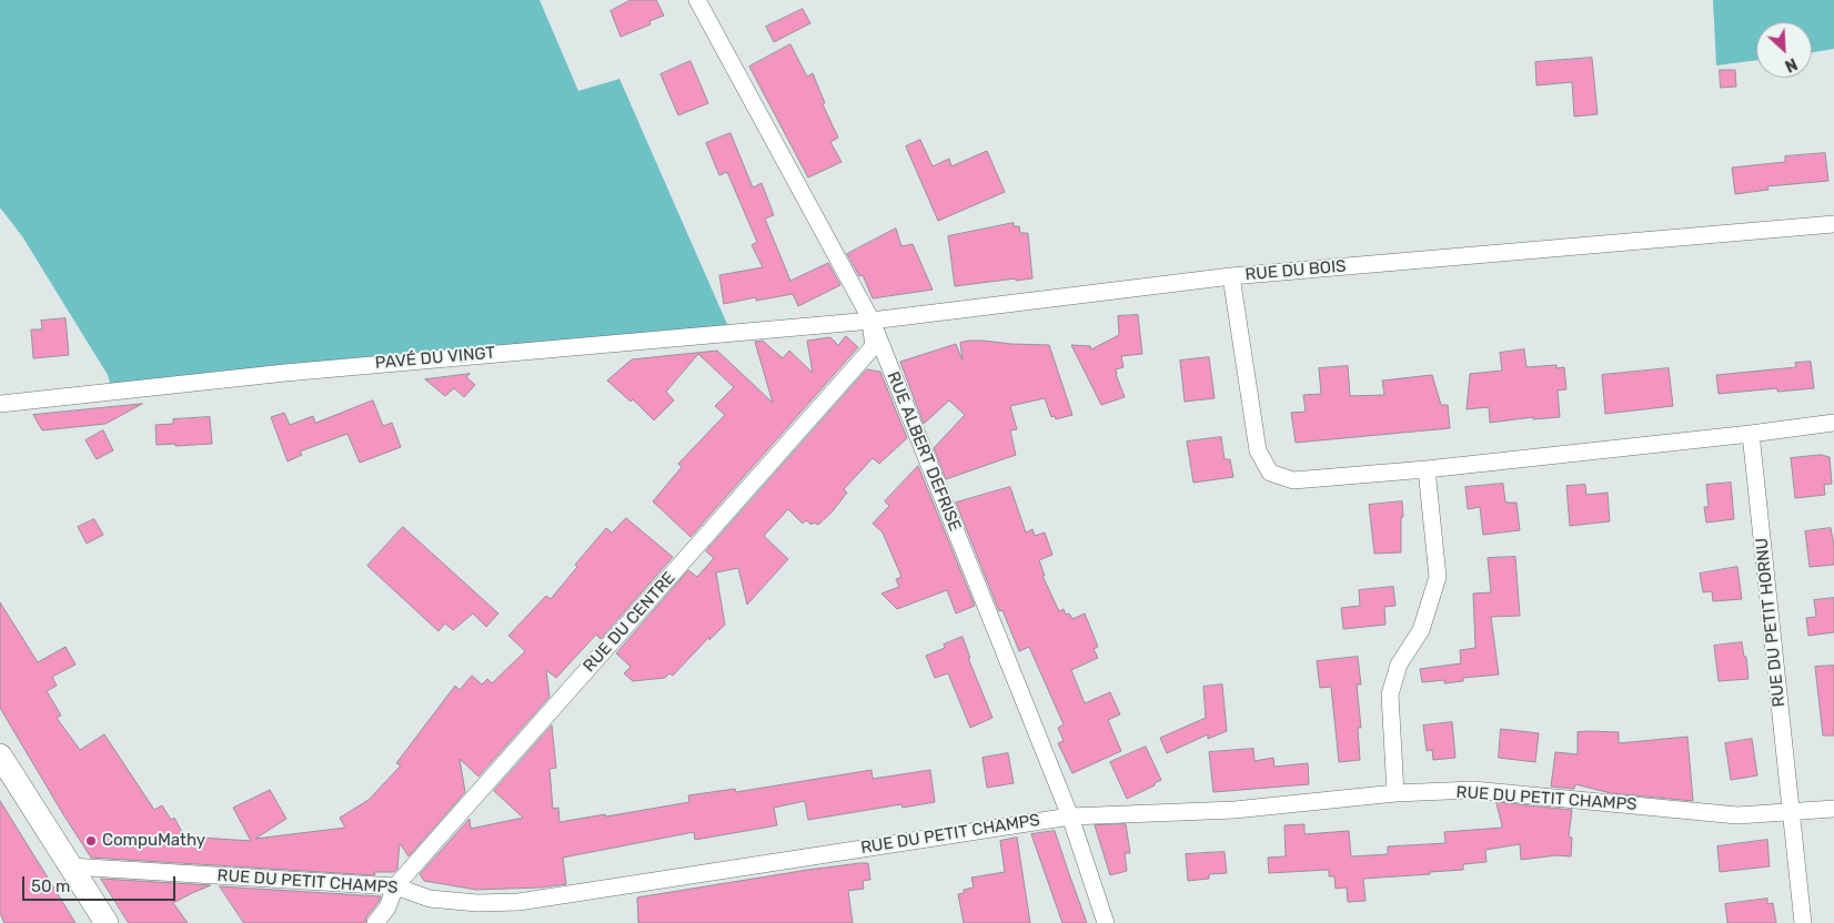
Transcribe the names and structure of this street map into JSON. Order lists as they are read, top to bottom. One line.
{"streets":{"street":["RUE DU BOIS","PAVÉ DU VINGT","RUE ALBERT DEFRISE","RUE DU CENTRE","RUE DU PETIT HORNU","RUE DU PETIT CHAMPS"]},"crossings":[["RUE DU BOIS","PAVÉ DU VINGT"],["RUE DU BOIS","RUE ALBERT DEFRISE"],["RUE DU BOIS","RUE DU CENTRE"],["PAVÉ DU VINGT","RUE ALBERT DEFRISE"],["PAVÉ DU VINGT","RUE DU CENTRE"],["RUE ALBERT DEFRISE","RUE DU CENTRE"],["RUE ALBERT DEFRISE","RUE DU PETIT CHAMPS"],["RUE DU CENTRE","RUE DU PETIT CHAMPS"],["RUE DU PETIT HORNU","RUE DU PETIT CHAMPS"]],"places":["CompuMathy"],"scale_bar":"50 m","north":"bottom right"}
